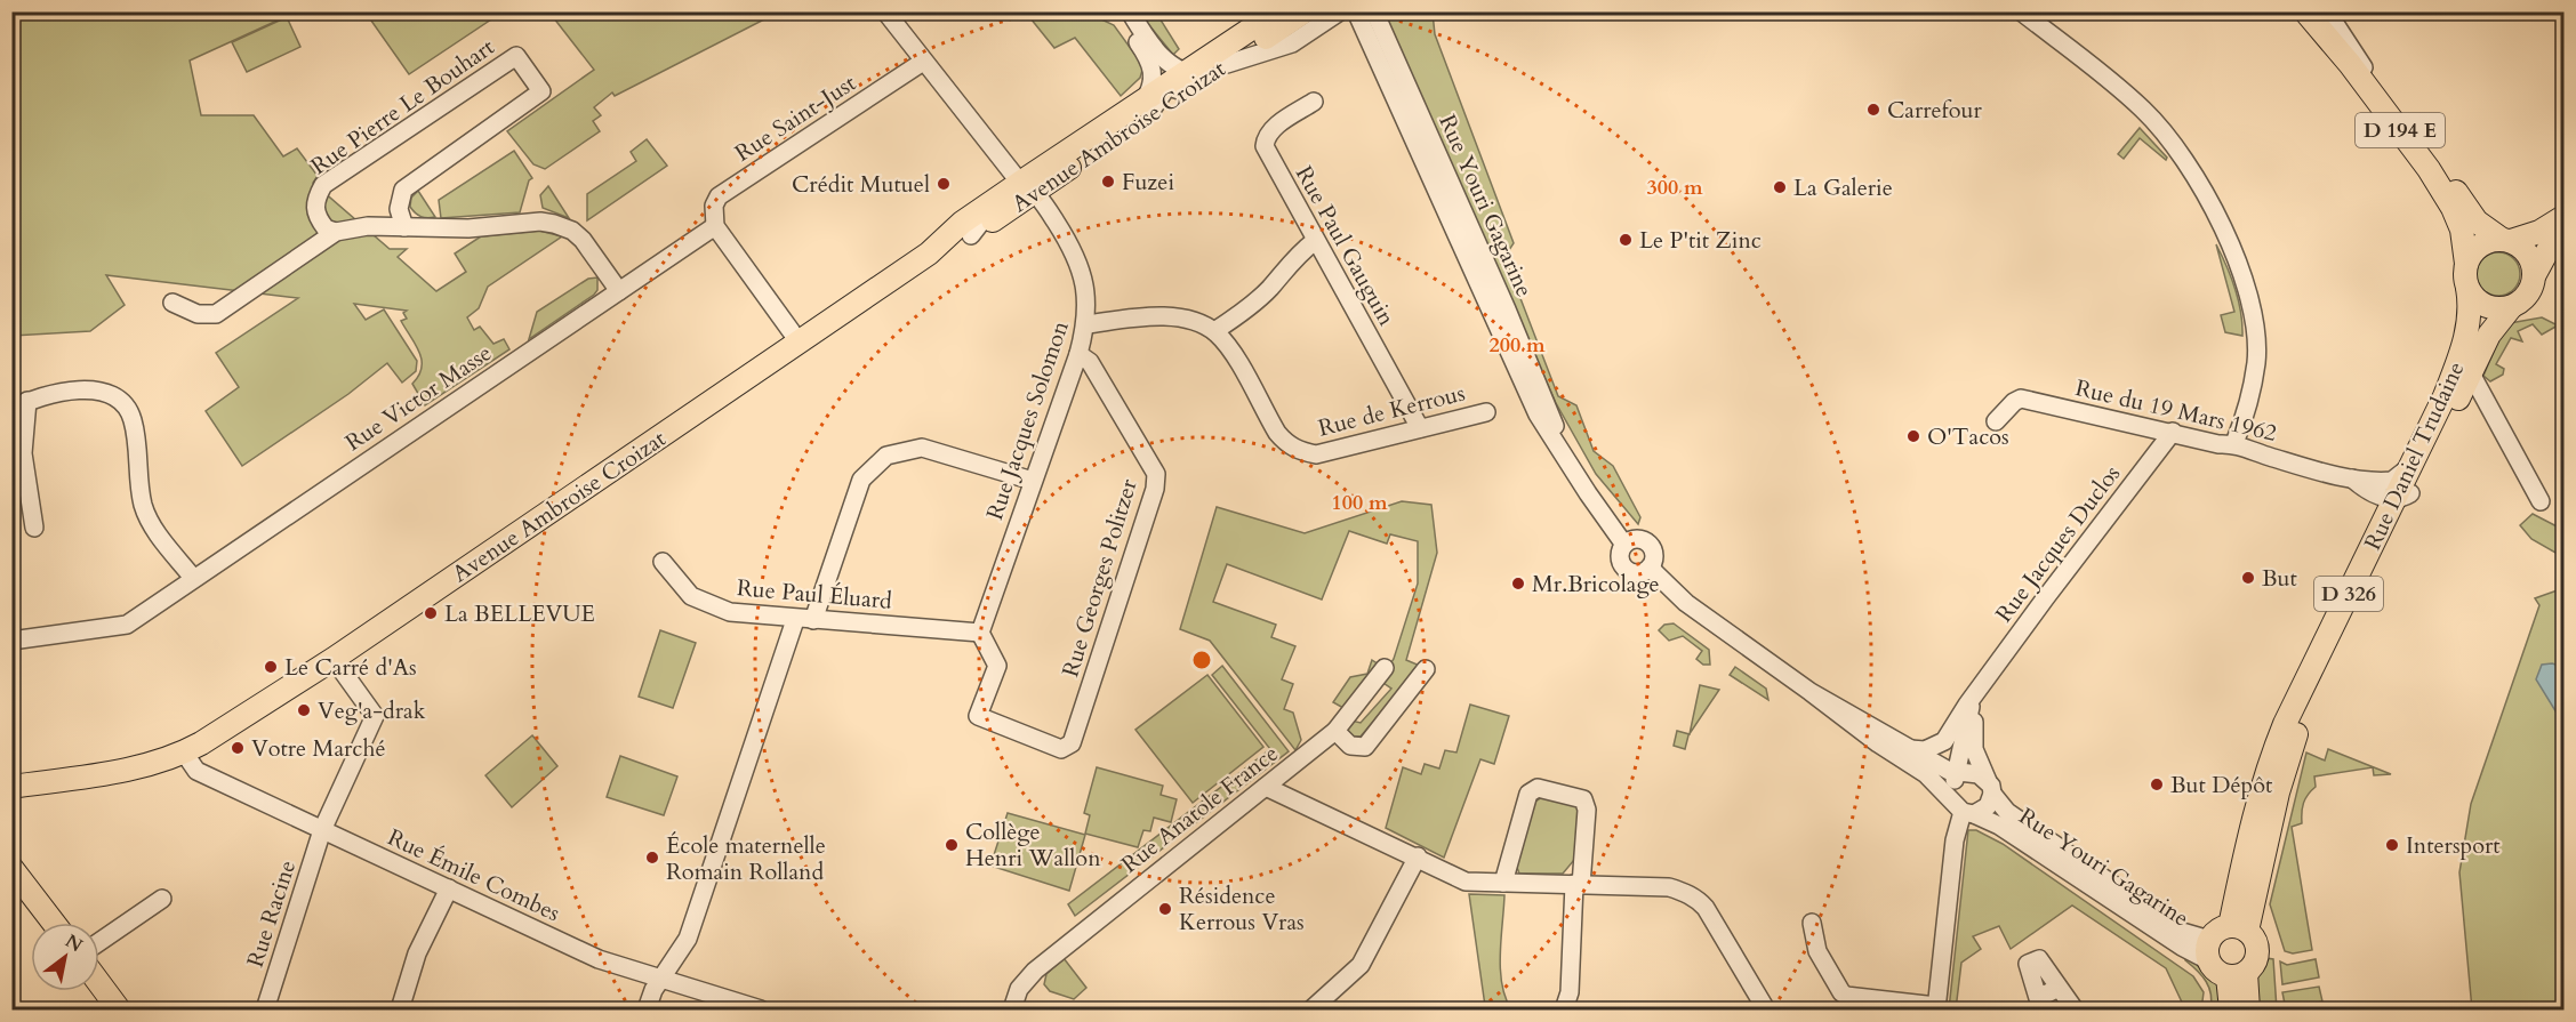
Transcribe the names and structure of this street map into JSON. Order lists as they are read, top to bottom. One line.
{"streets":{"main road":["D 194 E","Avenue Ambroise Croizat","Rue Daniel Trudaine","D 326"],"street":["Rue Pierre Le Bouhart","Rue Saint-Just","Rue Youri Gagarine","Rue Paul Gauguin","Rue Victor Masse","Rue de Kerrous","Rue du 19 Mars 1962","Rue Jacques Solomon","Rue Jacques Duclos","Rue Georges Politzer","Rue Paul Éluard","Rue Anatole France","Rue Émile Combes","Rue Racine"]},"crossings":[["Rue Saint-Just","Rue Victor Masse"],["Rue Saint-Just","Rue Jacques Solomon"],["D 194 E","Rue Daniel Trudaine"],["D 194 E","D 326"],["Avenue Ambroise Croizat","Rue Jacques Solomon"],["Avenue Ambroise Croizat","Rue Émile Combes"],["Avenue Ambroise Croizat","Rue Racine"],["Rue Youri Gagarine","Rue Daniel Trudaine"],["Rue Youri Gagarine","Rue Jacques Duclos"],["Rue Paul Gauguin","Rue de Kerrous"],["Rue du 19 Mars 1962","Rue Daniel Trudaine"],["Rue du 19 Mars 1962","Rue Jacques Duclos"],["Rue du 19 Mars 1962","D 326"],["Rue Jacques Solomon","Rue Georges Politzer"],["Rue Jacques Solomon","Rue Paul Éluard"],["Rue Daniel Trudaine","D 326"],["Rue Georges Politzer","Rue Paul Éluard"],["Rue Émile Combes","Rue Racine"]],"places":["Carrefour","Fuzei","Crédit Mutuel","La Galerie","Le P'tit Zinc","O'Tacos","But","Mr.Bricolage","La BELLEVUE","Le Carré d'As","Veg'a-drak","Votre Marché","But Dépôt","Collège Henri Wallon","Intersport","École maternelle Romain Rolland","Résidence Kerrous Vras"],"north":"top right","rings":["300 m","200 m","100 m"]}
